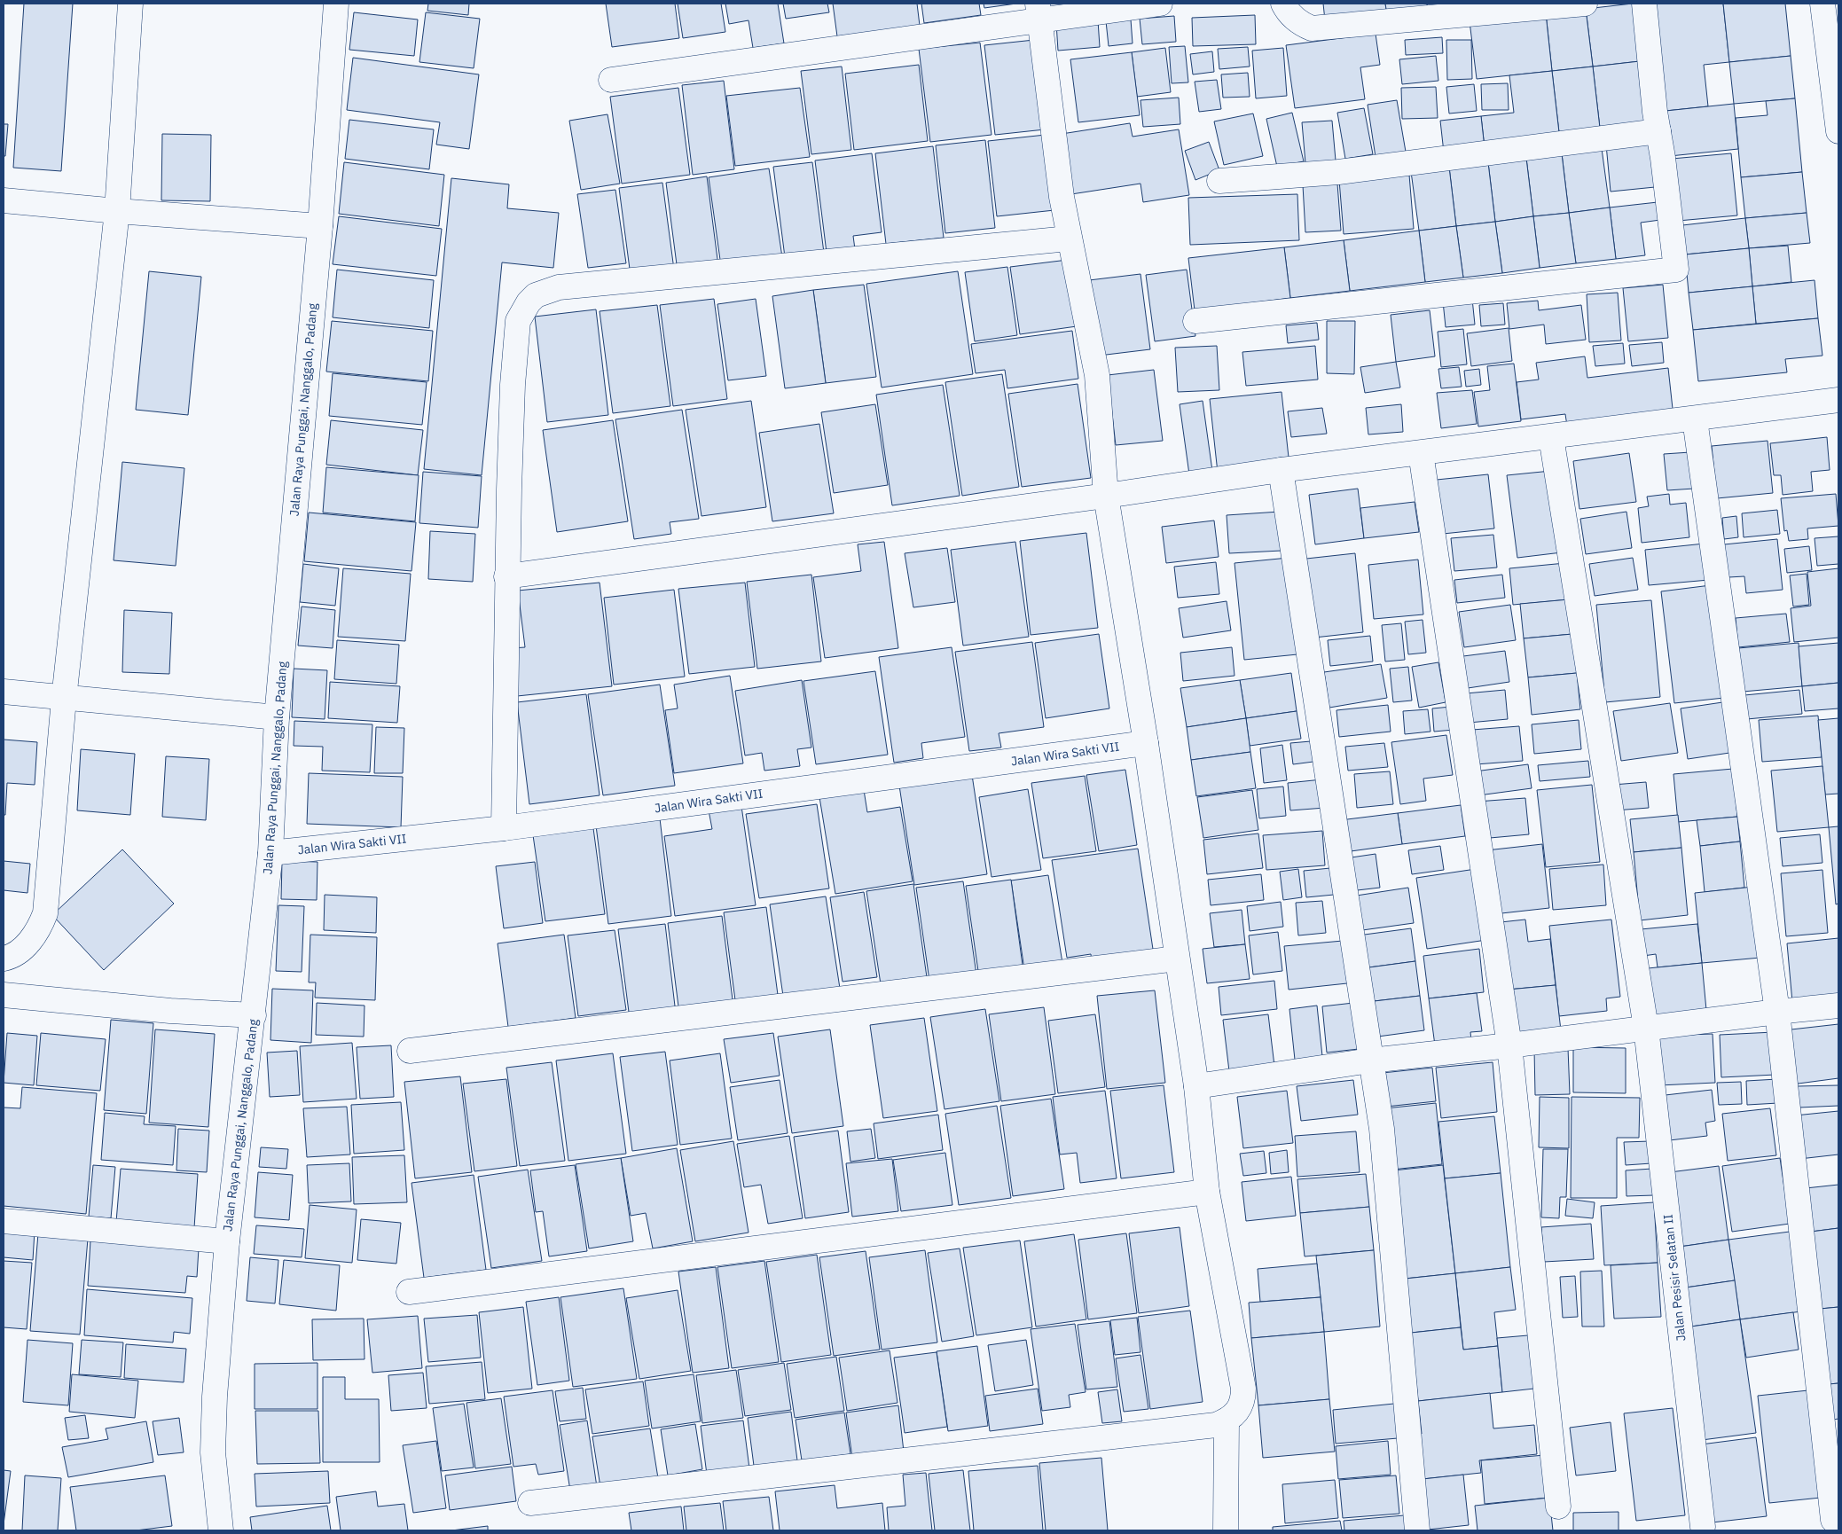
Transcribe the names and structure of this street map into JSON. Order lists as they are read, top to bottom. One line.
{"streets":{"street":["Jalan Raya Punggai, Nanggalo, Padang","Jalan Wira Sakti VII","Jalan Pesisir Selatan II"]},"crossings":[["Jalan Raya Punggai, Nanggalo, Padang","Jalan Wira Sakti VII"]]}
